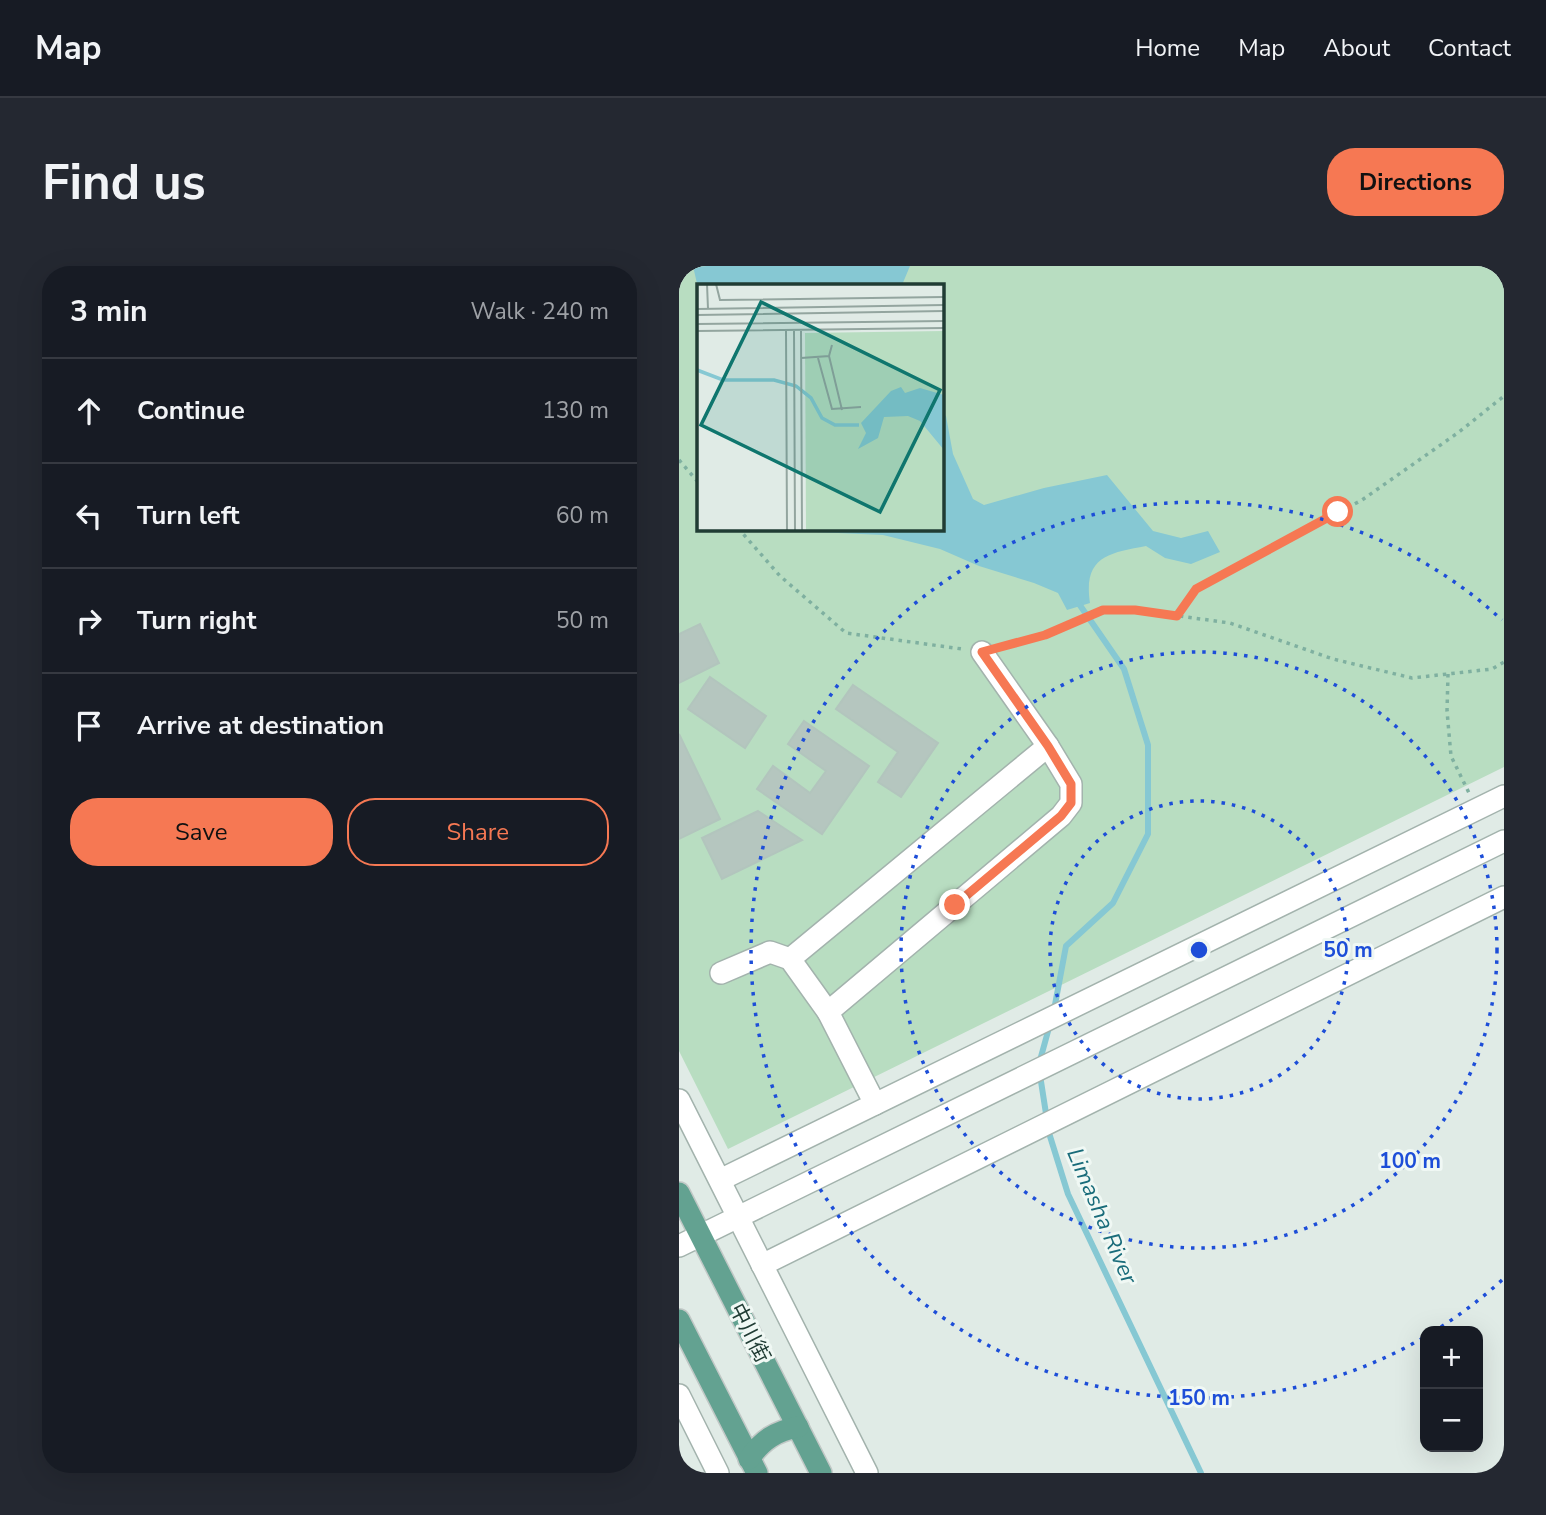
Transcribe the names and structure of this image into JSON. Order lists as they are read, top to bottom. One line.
{"streets":{"main road":["中川街"]},"water":["Limasha River"],"page":{"header":"Map","nav":["Home","Map","About","Contact"],"buttons":["Directions",["Save","Share"]],"title":"Find us","heading":["3 min","Walk · 240 m"],"list":[["Continue","130 m"],["Turn left","60 m"],["Turn right","50 m"],"Arrive at destination"],"map_buttons":["+","−"]},"rings":["50 m","100 m","150 m"]}
